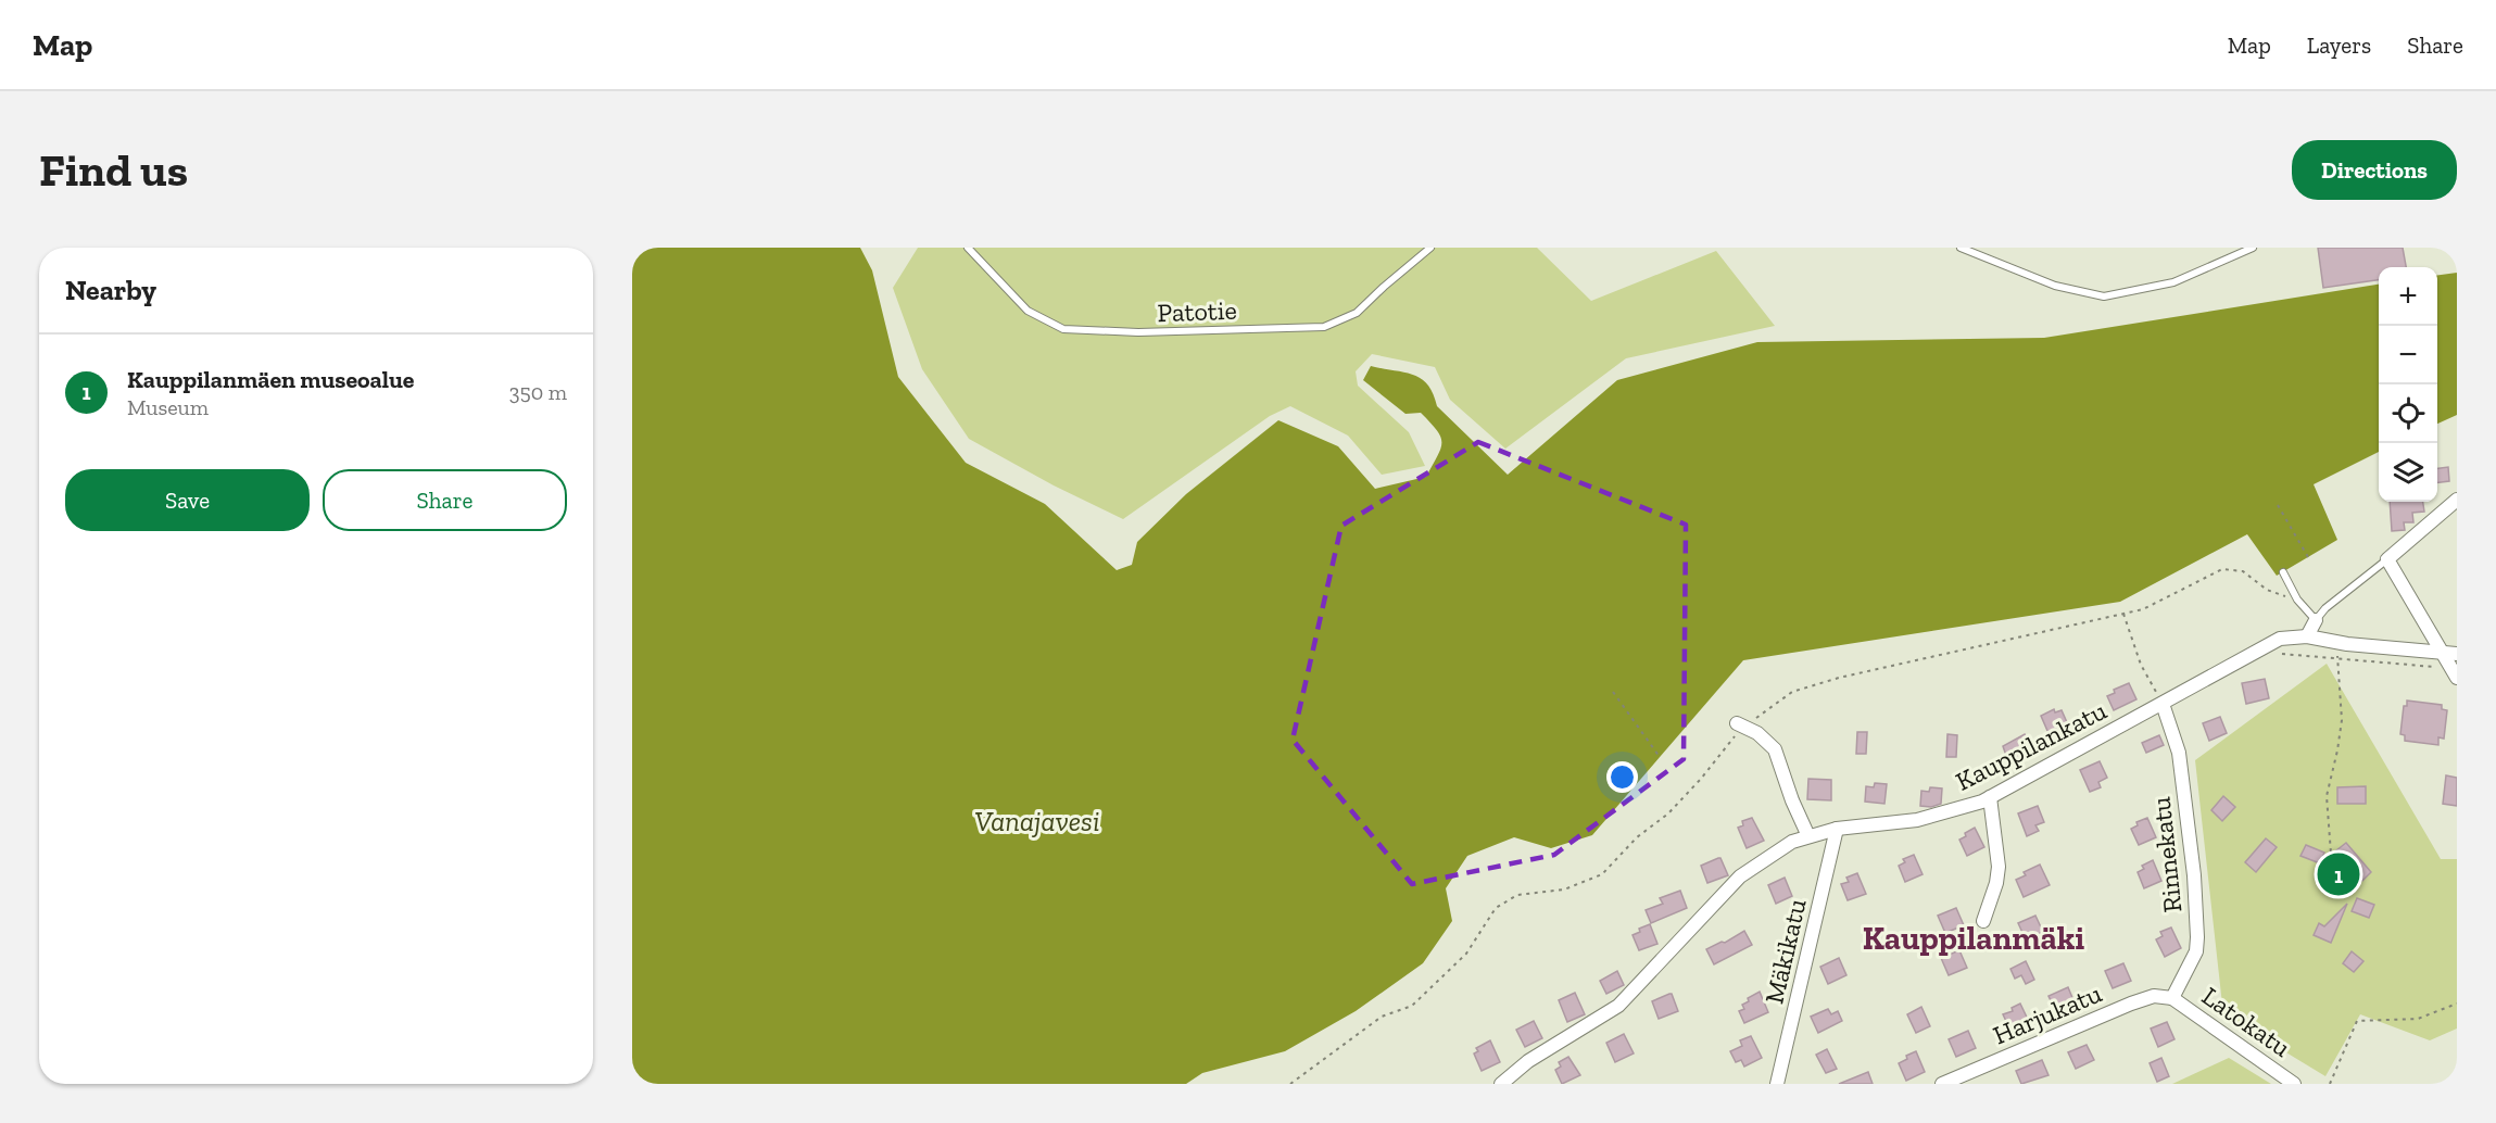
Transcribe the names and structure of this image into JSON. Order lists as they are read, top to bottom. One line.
{"streets":{"street":["Kauppilankatu","Rinnekatu","Mäkikatu","Harjukatu","Latokatu"],"lane":["Patotie"]},"crossings":[["Kauppilankatu","Rinnekatu"],["Kauppilankatu","Mäkikatu"],["Rinnekatu","Harjukatu"],["Rinnekatu","Latokatu"],["Harjukatu","Latokatu"]],"districts":["Kauppilanmäki"],"water":["Vanajavesi"],"page":{"header":"Map","nav":["Map","Layers","Share"],"buttons":["Directions",["Save","Share"]],"title":"Find us","heading":"Nearby","map_buttons":["+","−"],"list":[{"mark":"1","name":"Kauppilanmäen museoalue","note":"Museum","value":"350 m"}],"pins":"1"}}
